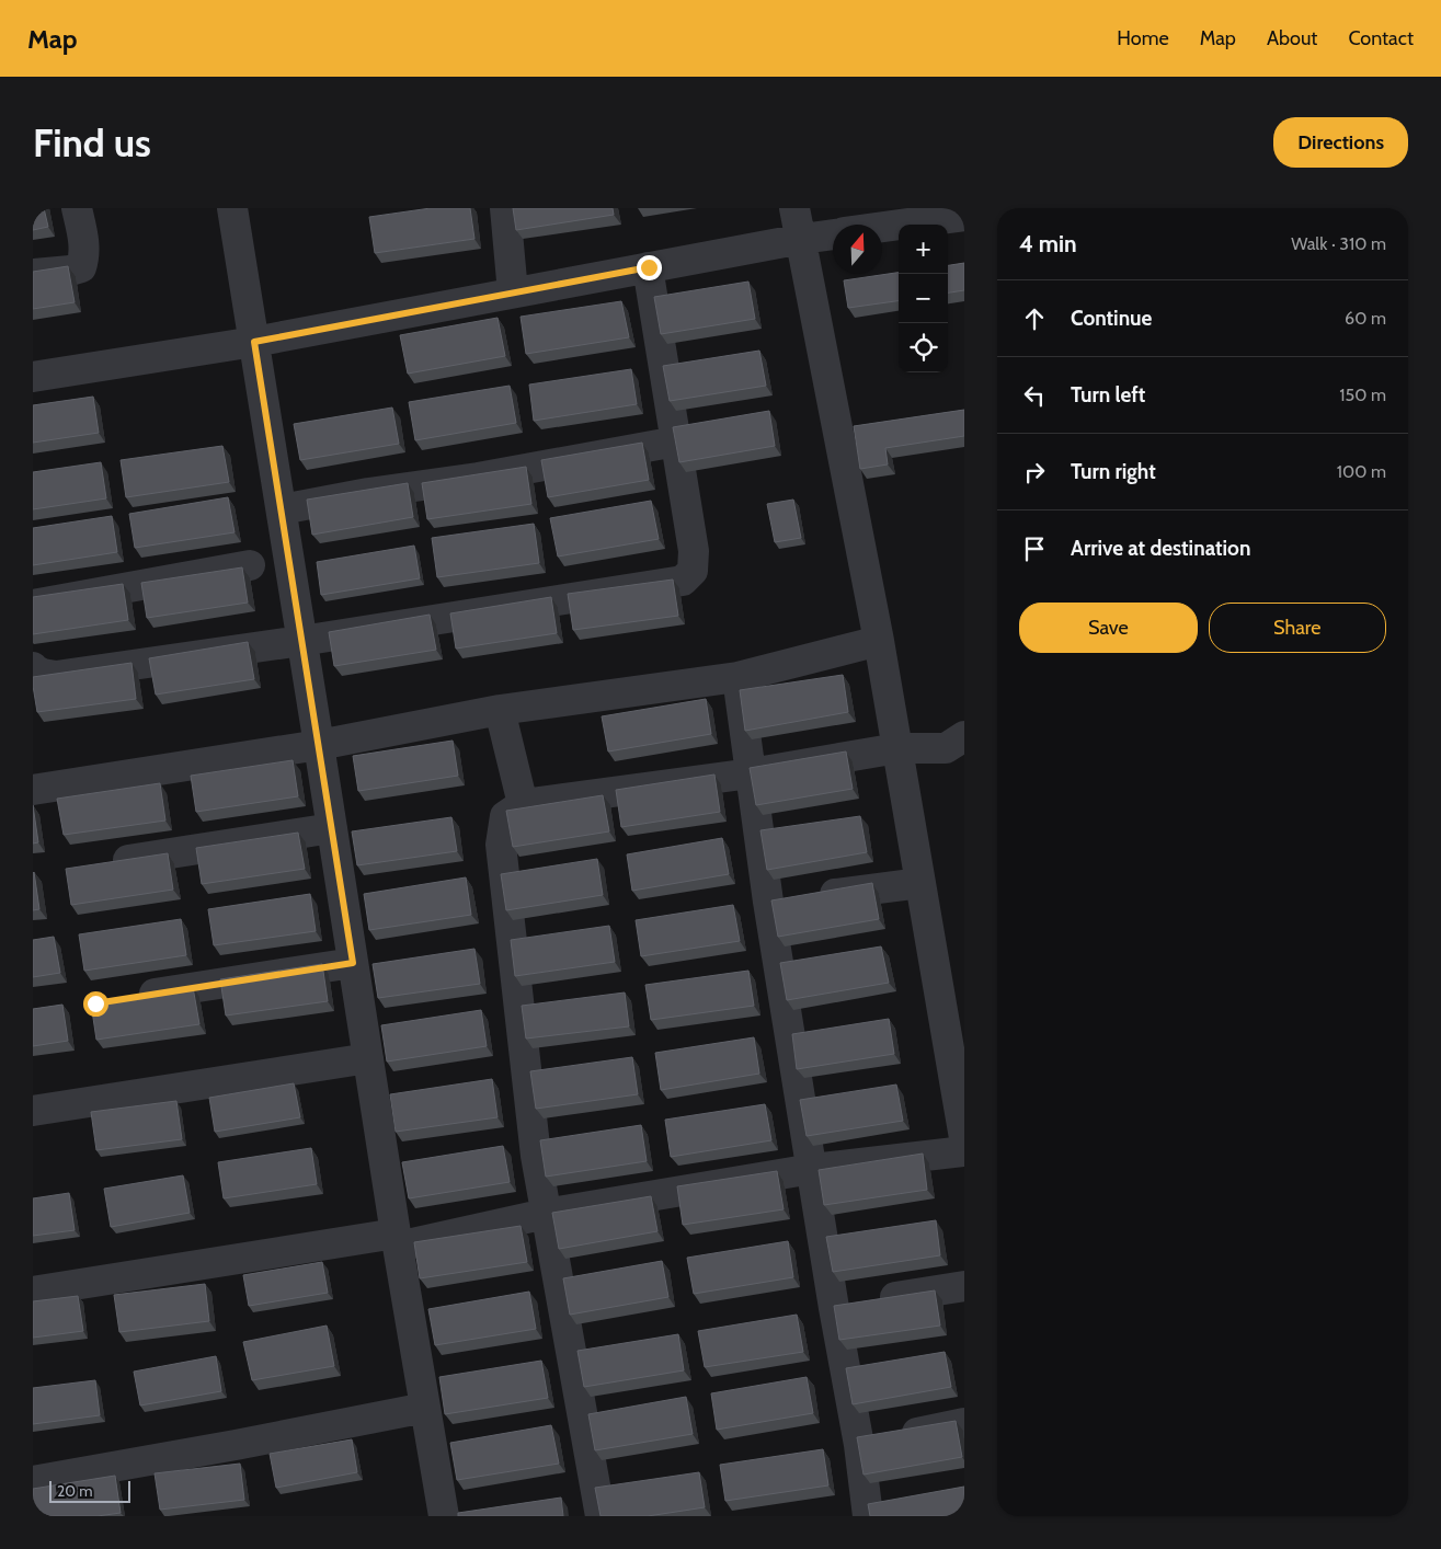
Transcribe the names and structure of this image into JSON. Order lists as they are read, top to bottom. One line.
{"scale_bar":"20 m","north":"top","page":{"header":"Map","nav":["Home","Map","About","Contact"],"buttons":["Directions",["Save","Share"]],"title":"Find us","heading":["4 min","Walk · 310 m"],"map_buttons":["+","−"],"list":[["Continue","60 m"],["Turn left","150 m"],["Turn right","100 m"],"Arrive at destination"],"scale":"20 m"}}
